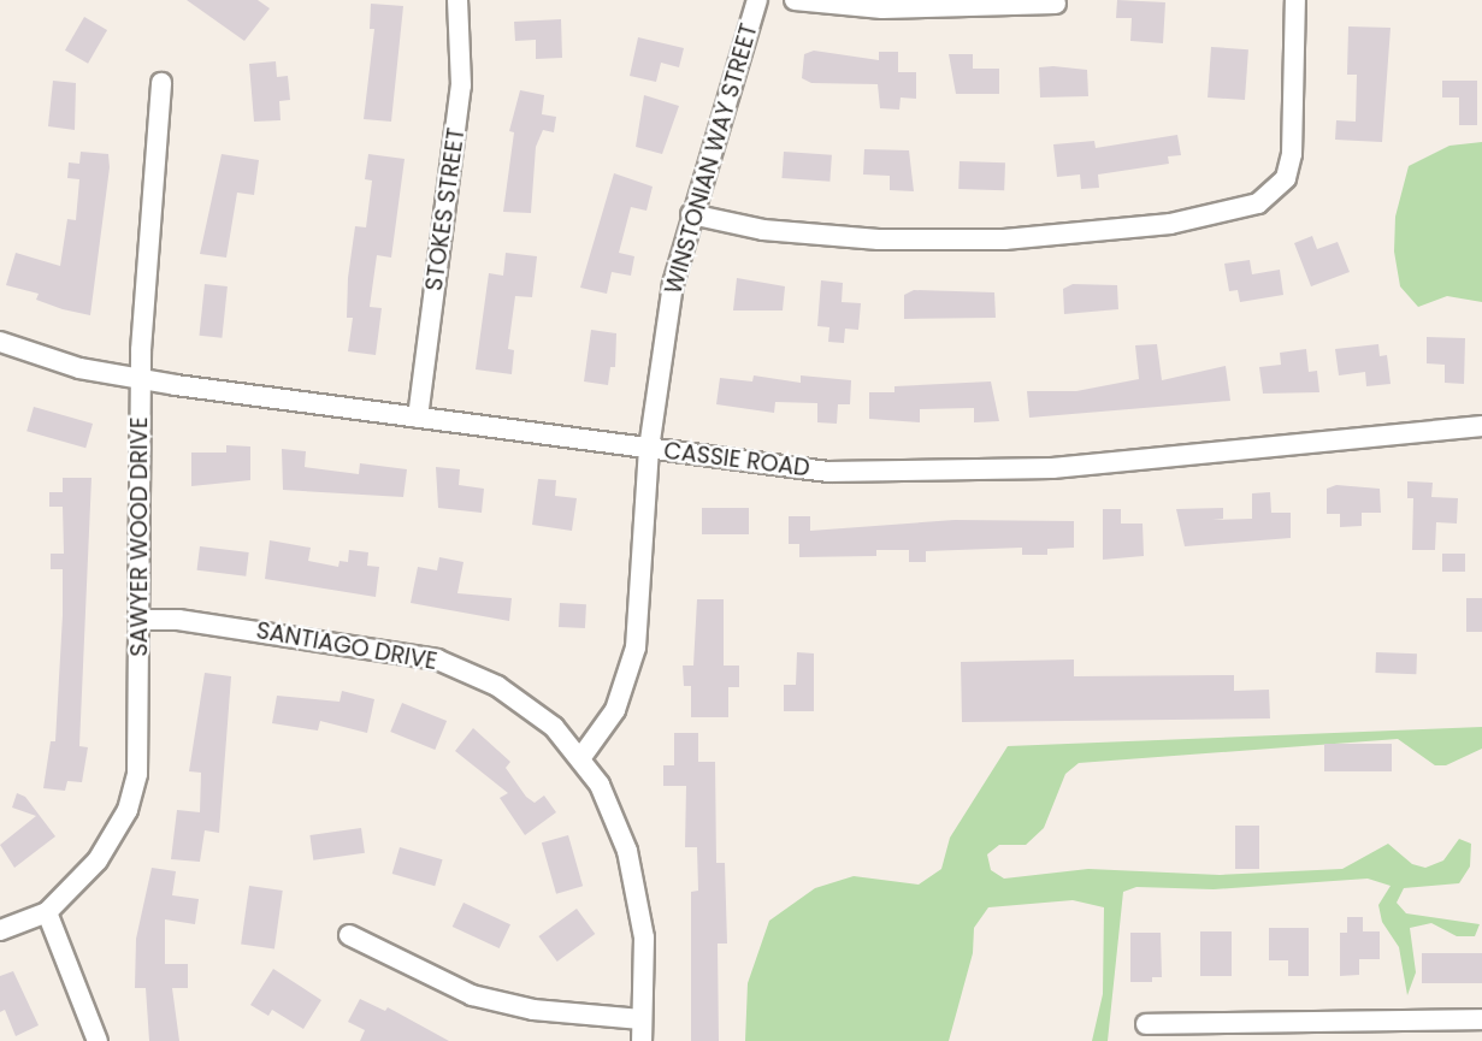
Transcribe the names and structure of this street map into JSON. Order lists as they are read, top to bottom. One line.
{"streets":{"street":["WINSTONIAN WAY STREET","STOKES STREET","CASSIE ROAD","SAWYER WOOD DRIVE","SANTIAGO DRIVE"]},"crossings":[["WINSTONIAN WAY STREET","CASSIE ROAD"],["WINSTONIAN WAY STREET","SANTIAGO DRIVE"],["STOKES STREET","CASSIE ROAD"],["CASSIE ROAD","SAWYER WOOD DRIVE"],["SAWYER WOOD DRIVE","SANTIAGO DRIVE"]]}
